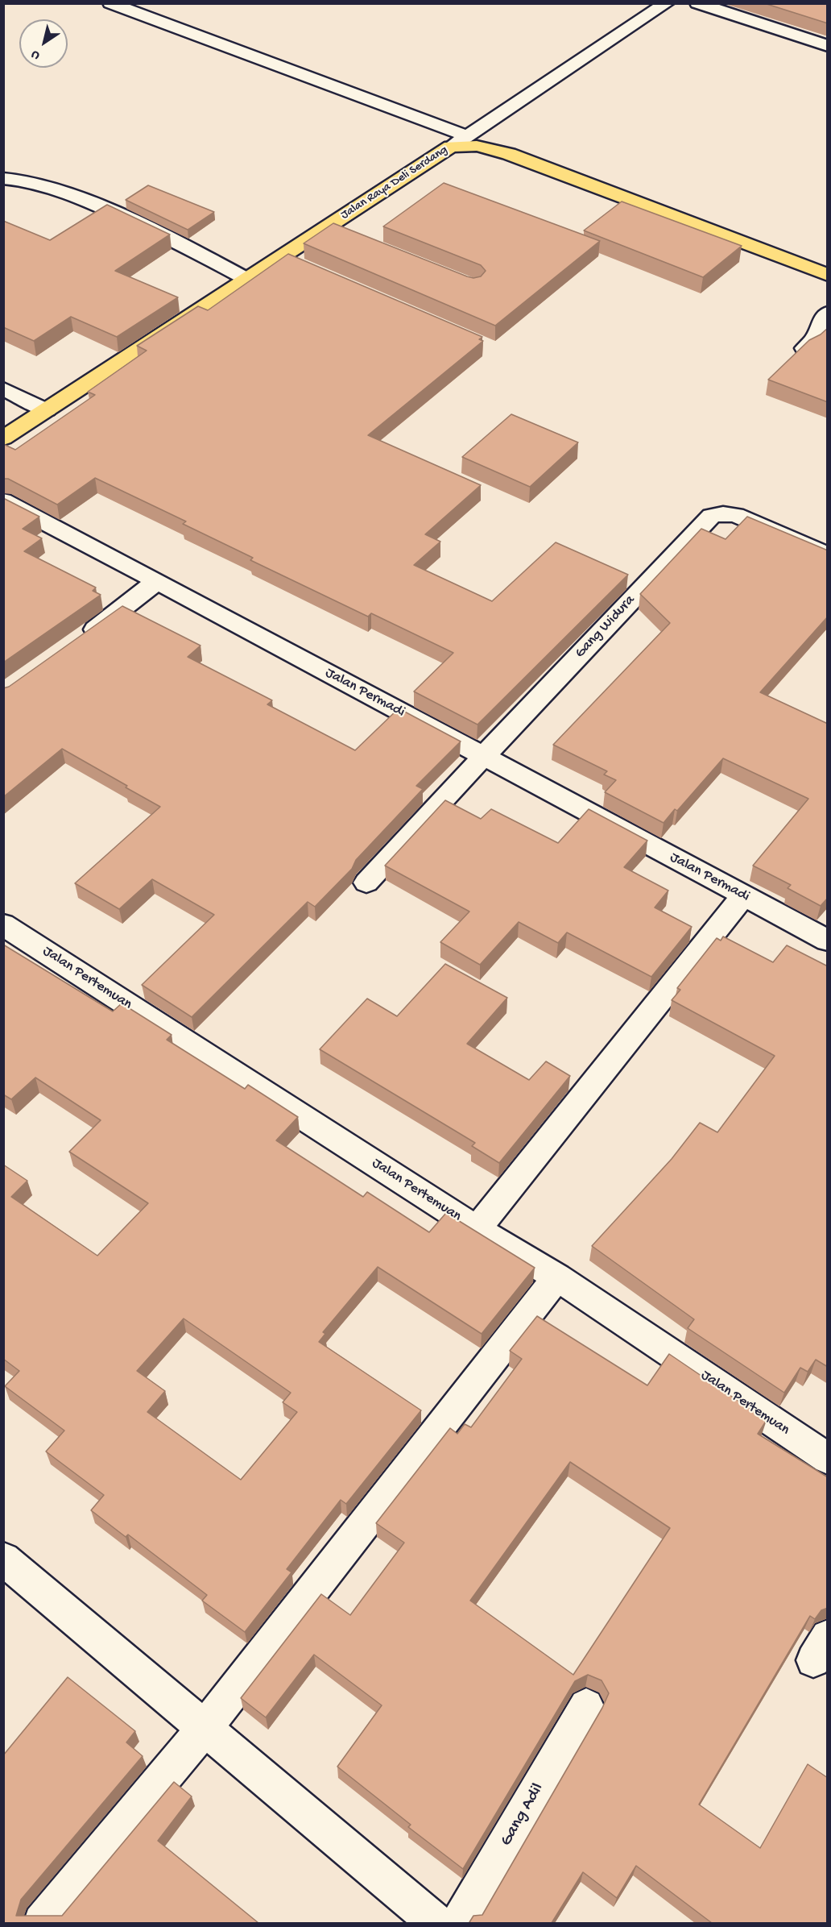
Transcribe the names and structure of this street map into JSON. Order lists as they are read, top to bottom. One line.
{"streets":{"main road":["Jalan Raya Deli Serdang"],"street":["Gang Widura","Jalan Permadi","Jalan Pertemuan","Gang Adil"]},"crossings":[["Gang Widura","Jalan Permadi"]],"north":"bottom left"}
